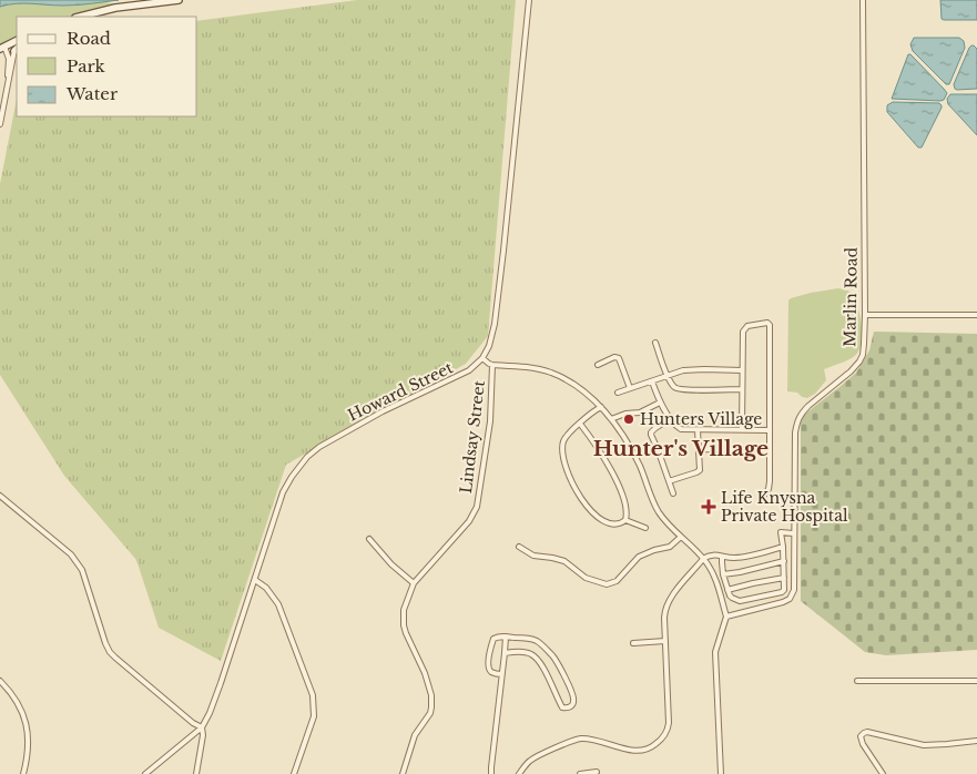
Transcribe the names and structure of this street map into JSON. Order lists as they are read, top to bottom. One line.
{"streets":{"street":["Marlin Road","Howard Street","Lindsay Street"]},"districts":["Hunter's Village"],"places":{"other":["Hunters Village"],"health":["Life Knysna Private Hospital"]},"legend":["Road","Park","Water"]}
